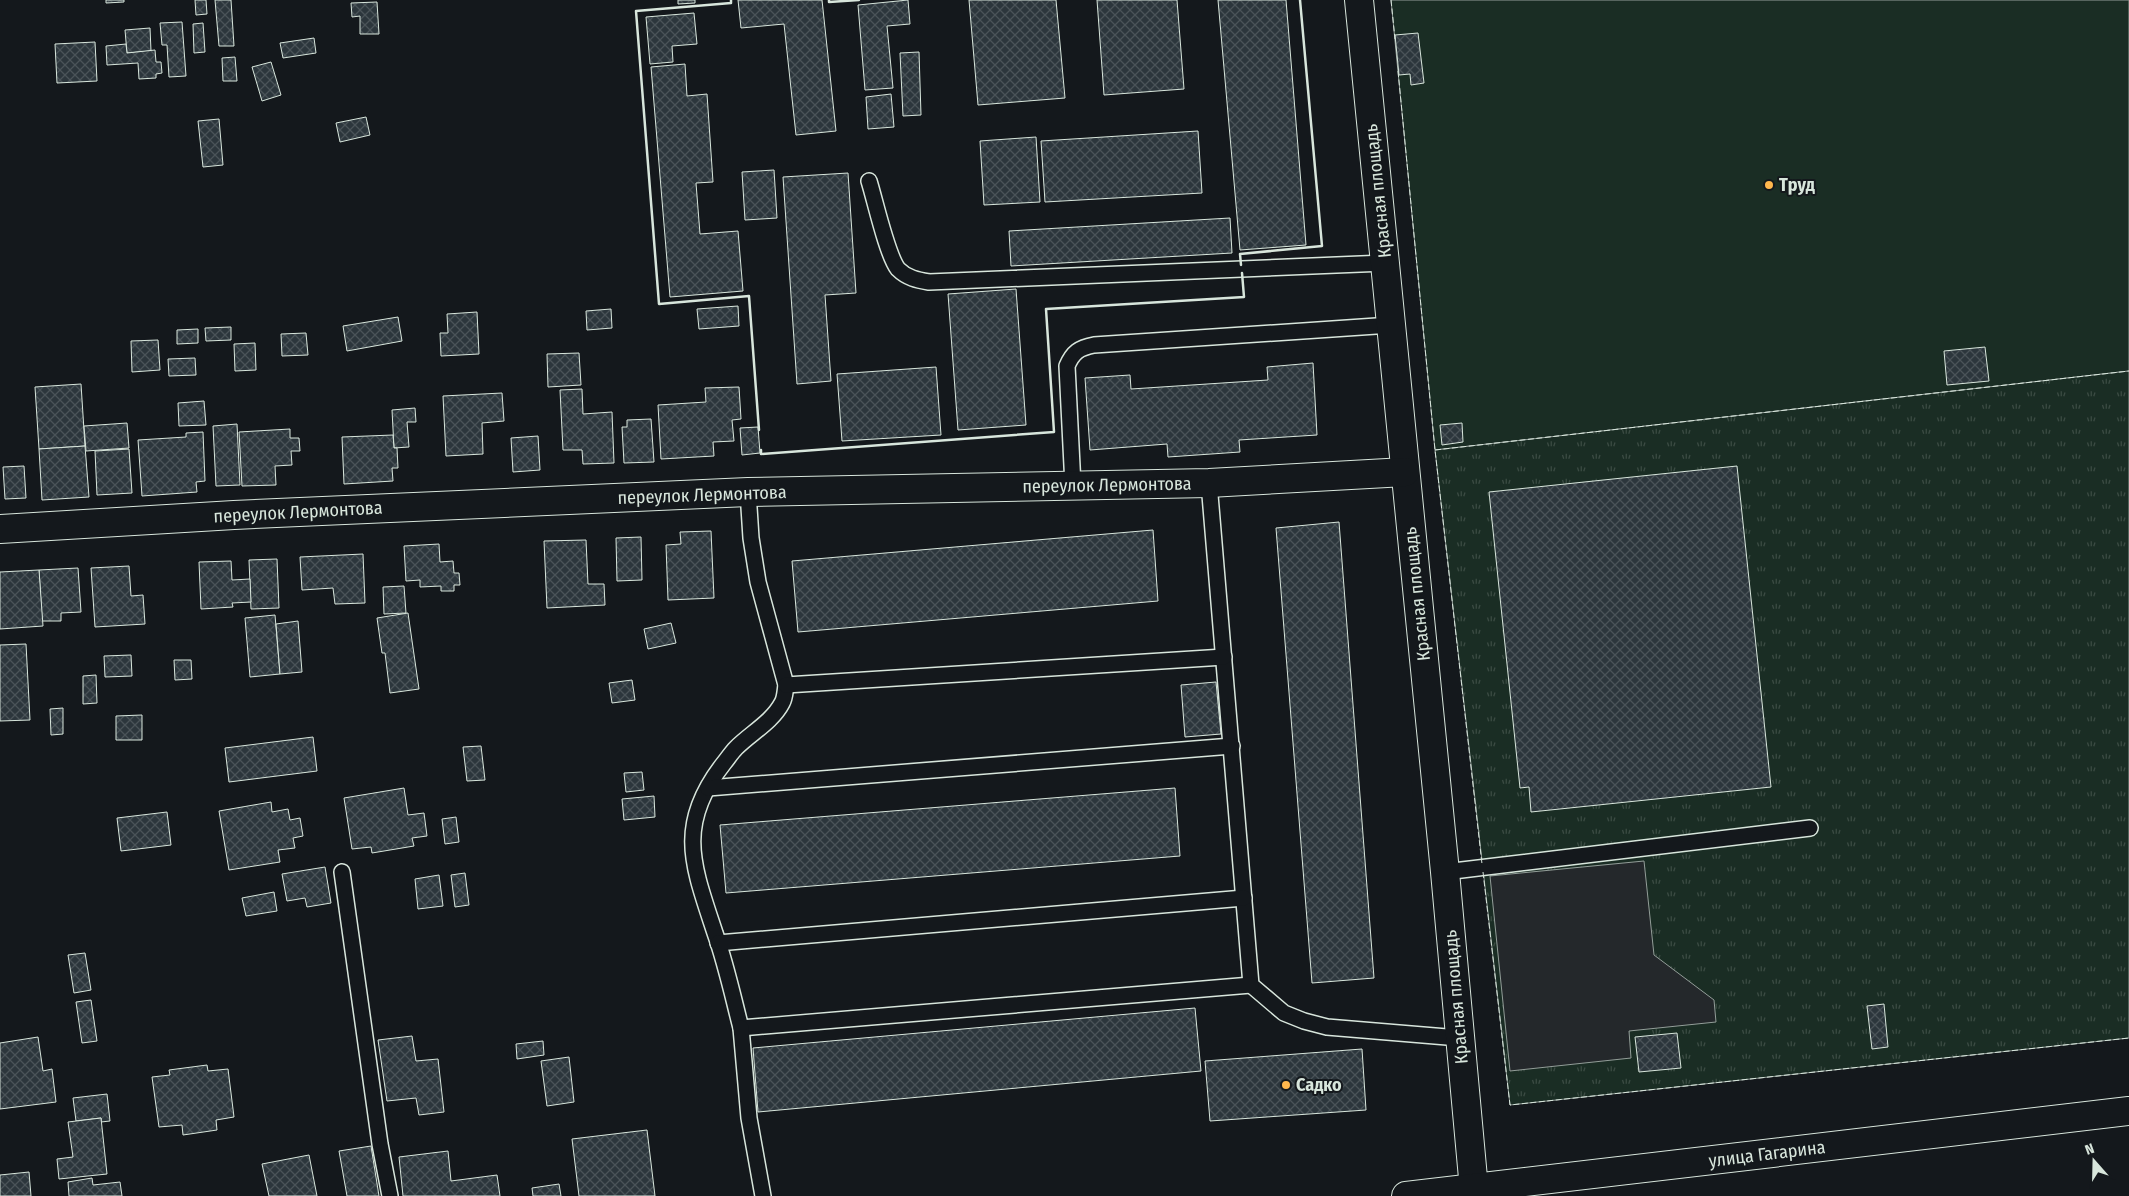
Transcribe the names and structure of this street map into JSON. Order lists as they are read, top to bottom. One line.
{"streets":{"street":["Красная площадь","переулок Лермонтова","улица Гагарина"]},"crossings":[["Красная площадь","переулок Лермонтова"],["Красная площадь","улица Гагарина"]],"places":["Труд","Садко"],"north":"top"}
